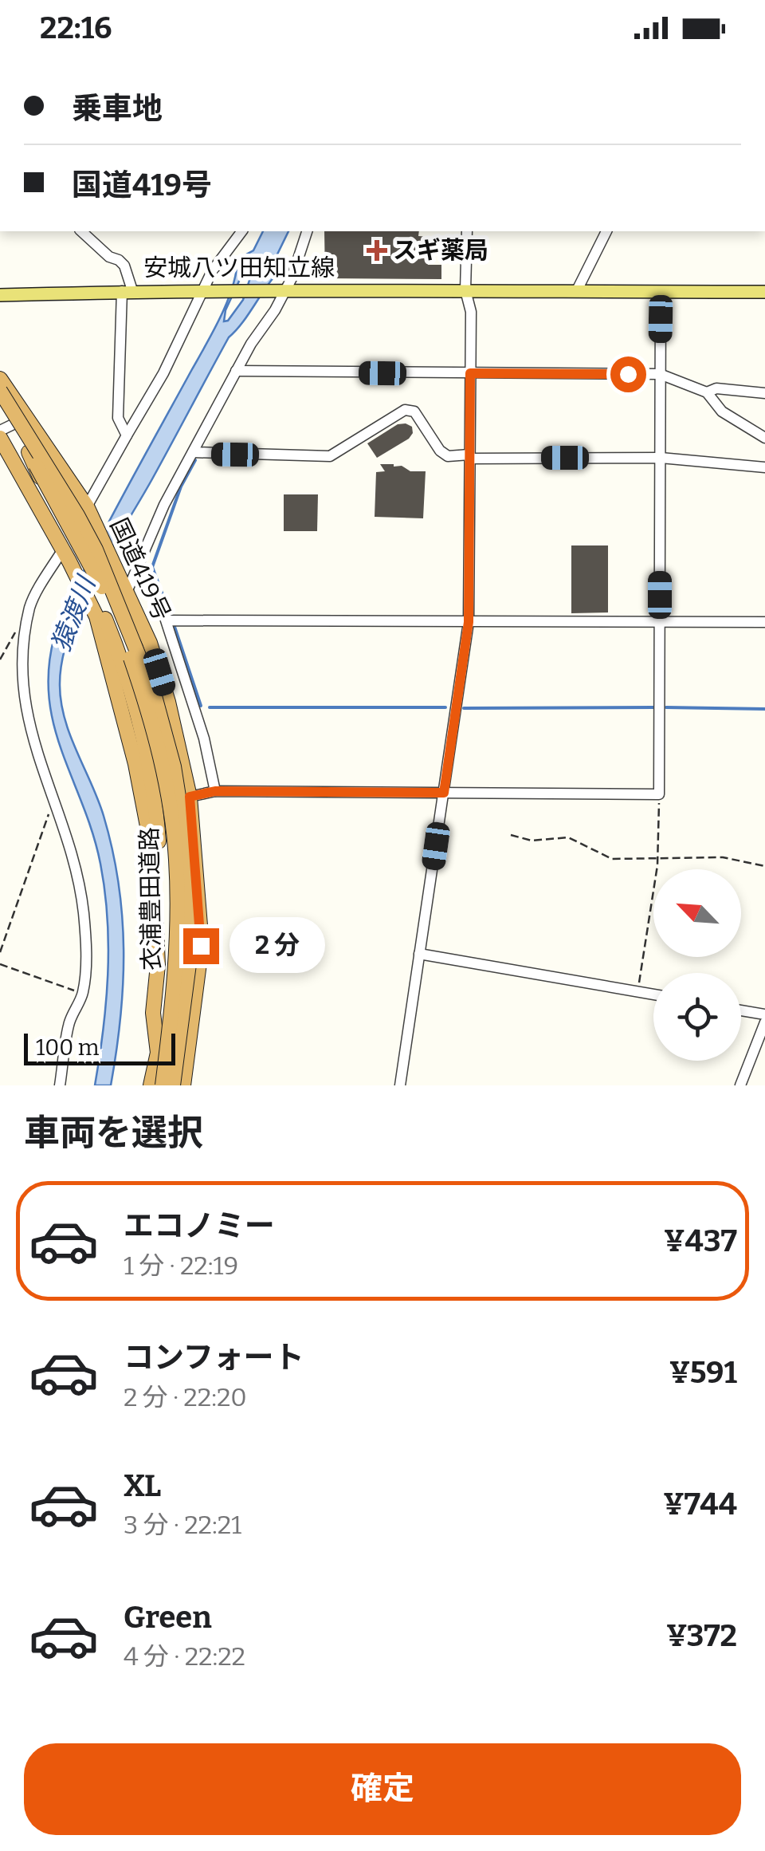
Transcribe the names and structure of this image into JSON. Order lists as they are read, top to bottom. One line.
{"streets":{"highway":["国道419号","衣浦豊田道路"],"main road":["安城八ツ田知立線"]},"water":["猿渡川"],"places":{"health":["スギ薬局"]},"scale_bar":"100 m","north":"top left","page":{"status":"22:16","banner":["乗車地","国道419号"],"bubble":"2 分","scale":"100 m","heading":"車両を選択","list":[{"name":"エコノミー","note":"1 分 · 22:19","value":"¥437"},{"name":"コンフォート","note":"2 分 · 22:20","value":"¥591"},{"name":"XL","note":"3 分 · 22:21","value":"¥744"},{"name":"Green","note":"4 分 · 22:22","value":"¥372"}],"buttons":"確定"}}
